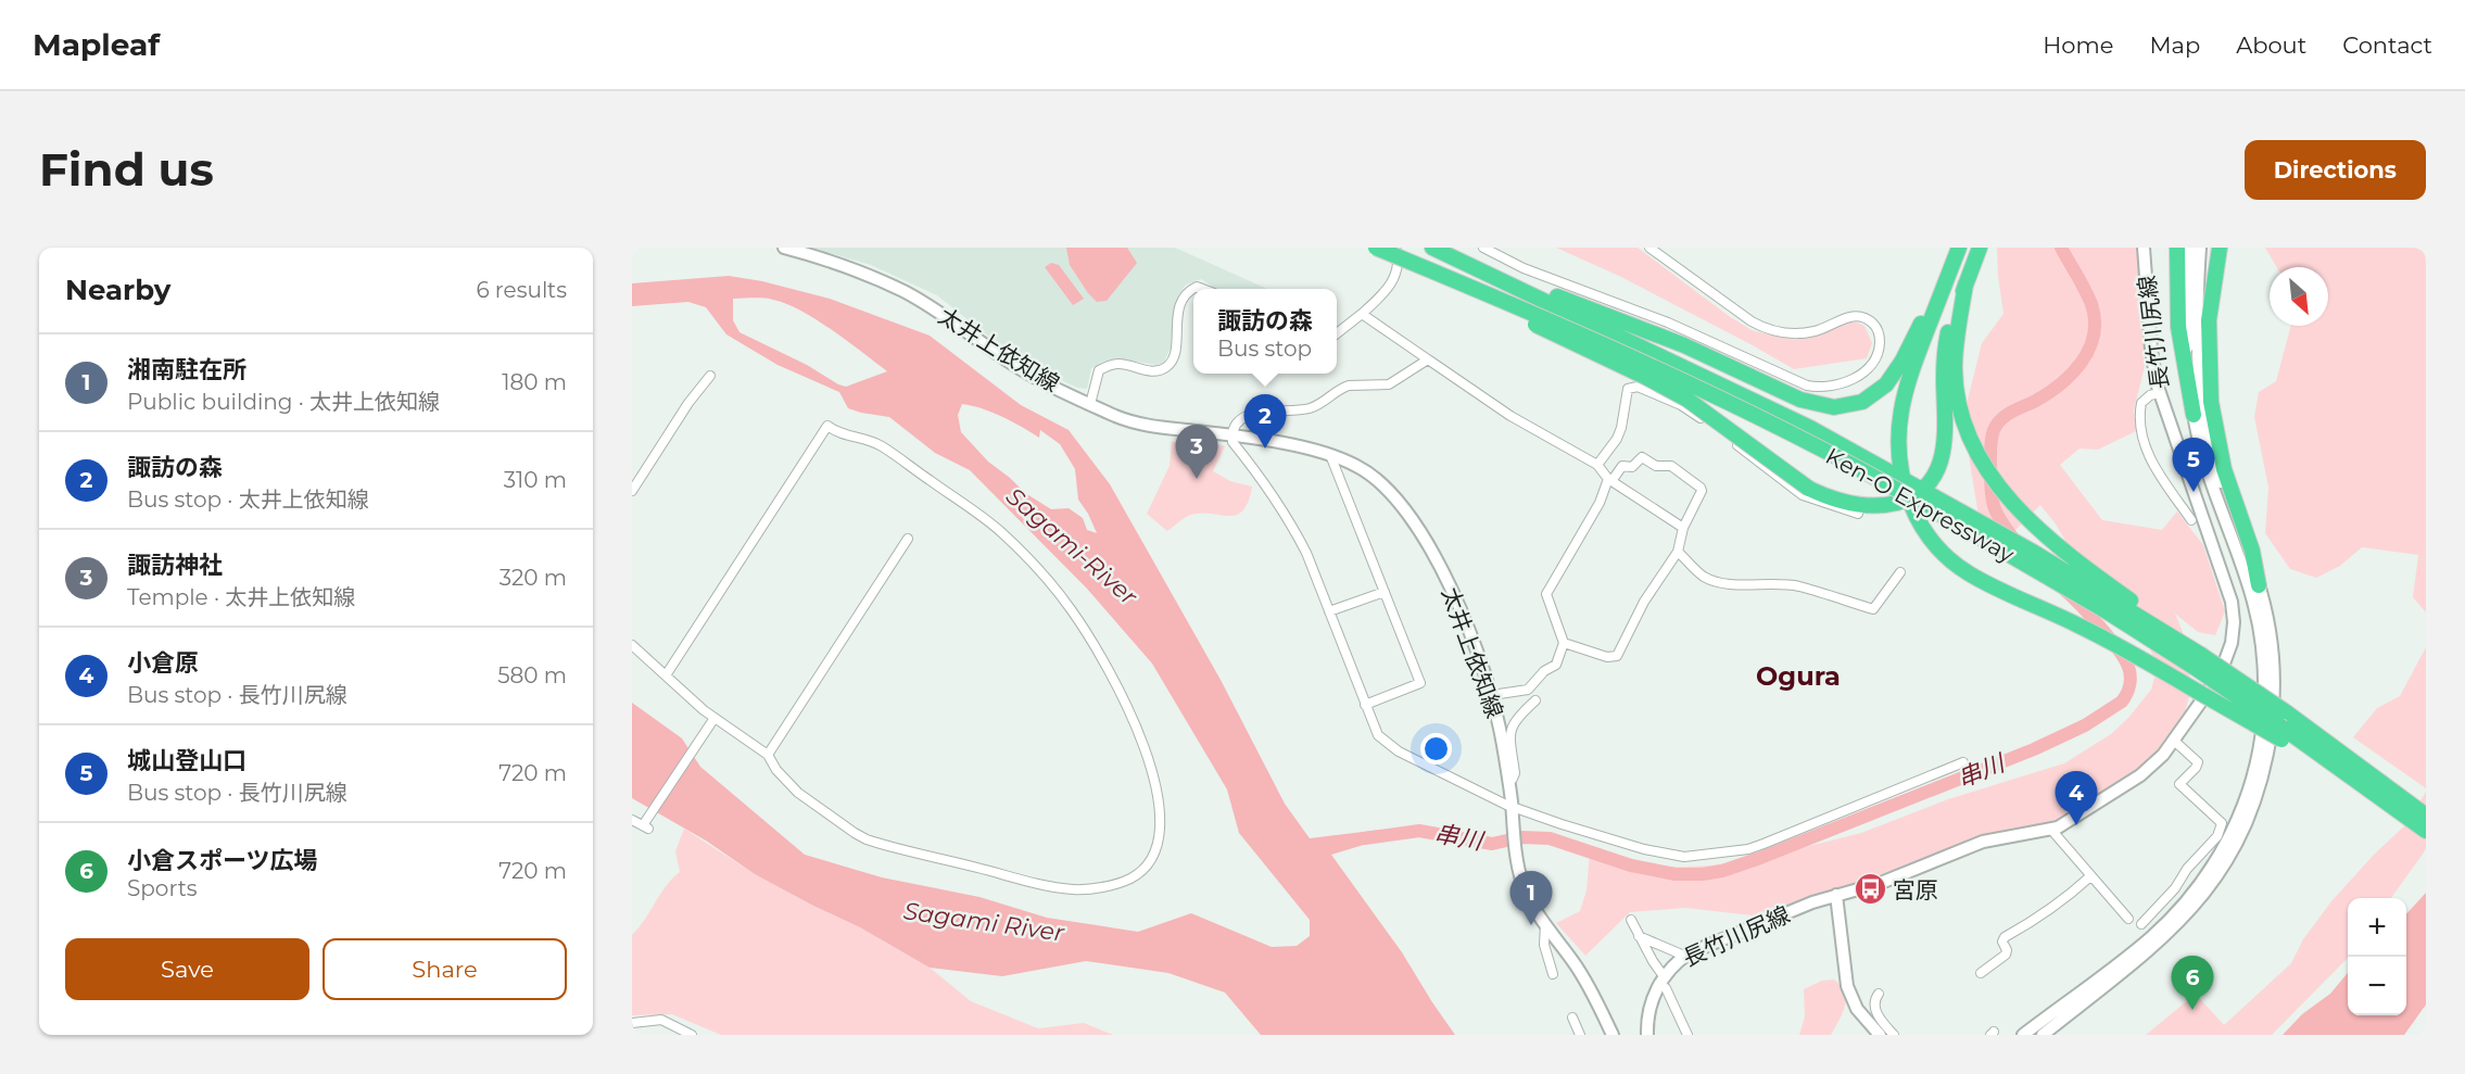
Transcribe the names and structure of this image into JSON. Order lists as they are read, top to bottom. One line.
{"streets":{"highway":["Ken-O Expressway"],"main road":["長竹川尻線","太井上依知線"]},"districts":["Ogura"],"water":["Sagami-River","串川","Sagami River"],"places":{"bus stop":["宮原"]},"north":"bottom right","page":{"header":"Mapleaf","nav":["Home","Map","About","Contact"],"buttons":["Directions",["Save","Share"]],"title":"Find us","heading":["Nearby","6 results"],"popup":["諏訪の森","Bus stop"],"list":[{"mark":"1","name":"湘南駐在所","note":"Public building · 太井上依知線","value":"180 m"},{"mark":"2","name":"諏訪の森","note":"Bus stop · 太井上依知線","value":"310 m"},{"mark":"3","name":"諏訪神社","note":"Temple · 太井上依知線","value":"320 m"},{"mark":"4","name":"小倉原","note":"Bus stop · 長竹川尻線","value":"580 m"},{"mark":"5","name":"城山登山口","note":"Bus stop · 長竹川尻線","value":"720 m"},{"mark":"6","name":"小倉スポーツ広場","note":"Sports","value":"720 m"}],"pins":["2","3","5","4","1","6"],"map_buttons":["+","−"]}}
